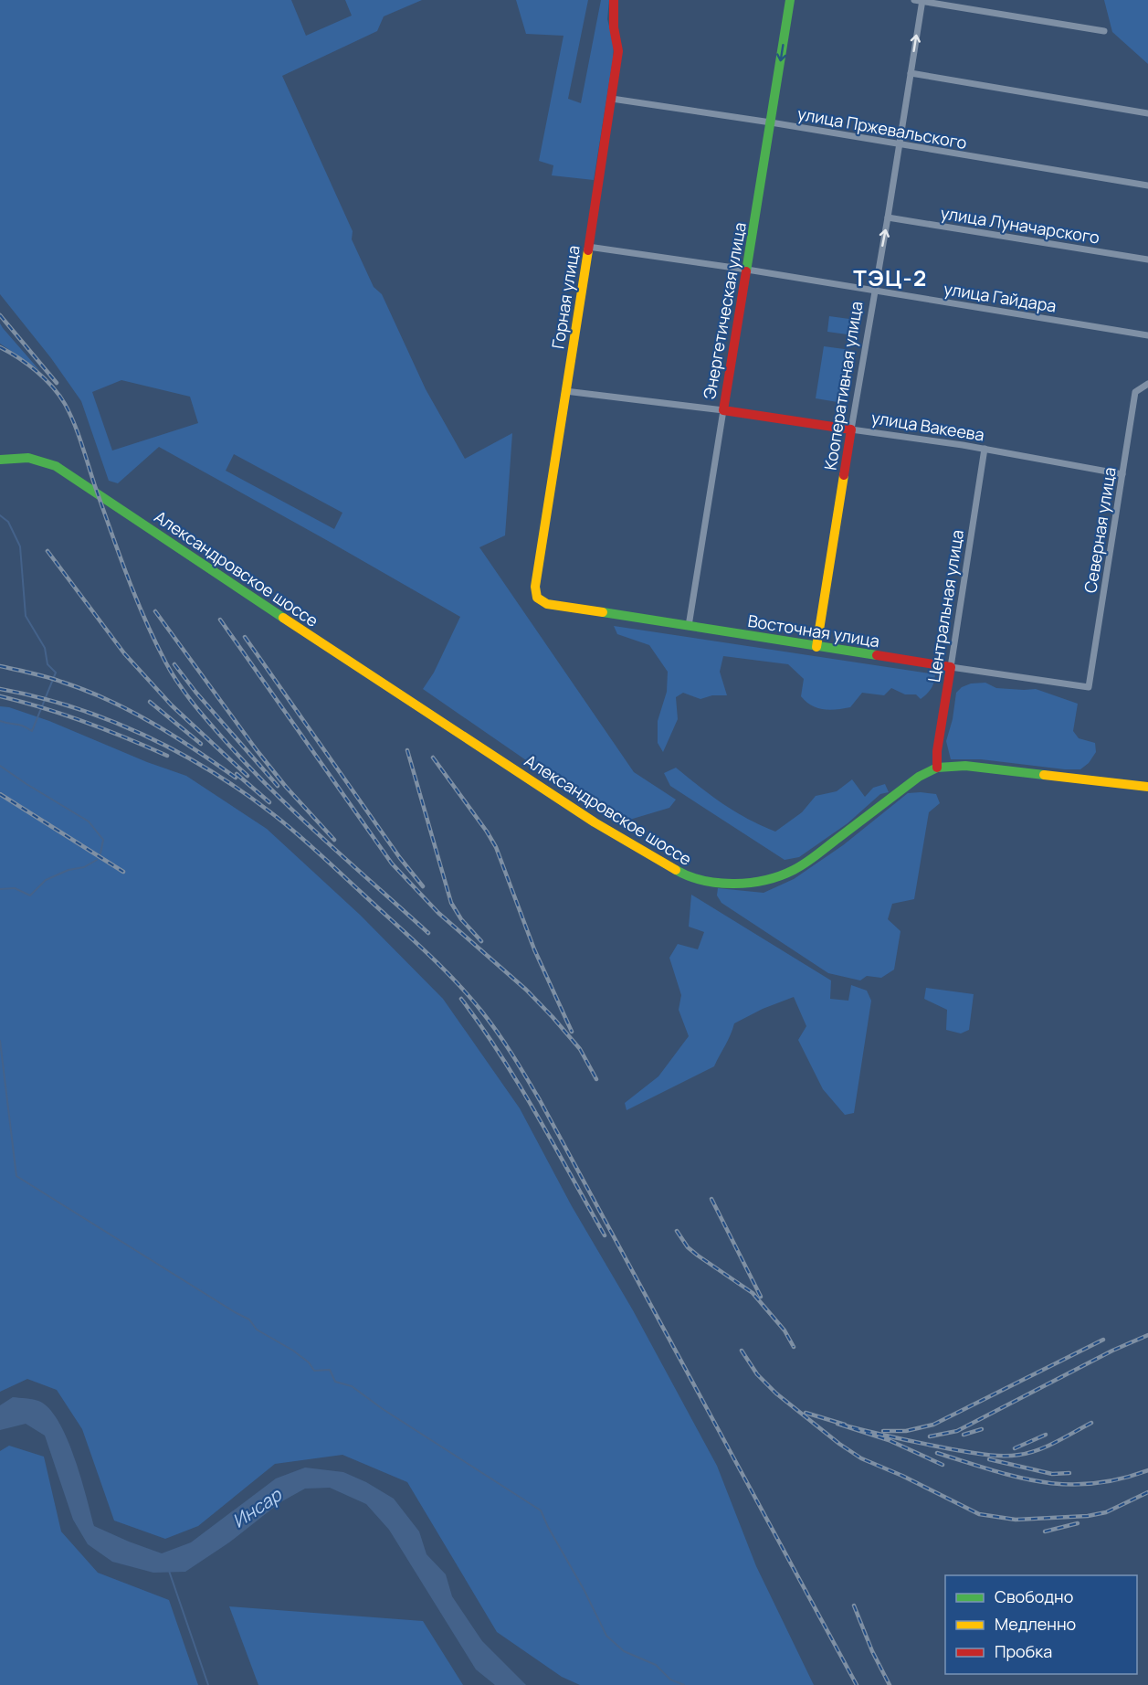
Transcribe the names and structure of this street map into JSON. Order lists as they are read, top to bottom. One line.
{"streets":{"street":["улица Пржевальского","улица Луначарского","Горная улица","улица Гайдара","Энергетическая улица","Кооперативная улица","улица Вакеева","Северная улица","Александровское шоссе","Центральная улица","Восточная улица"]},"crossings":[["улица Пржевальского","Горная улица"],["улица Пржевальского","Энергетическая улица"],["улица Пржевальского","Кооперативная улица"],["улица Луначарского","Кооперативная улица"],["Горная улица","улица Гайдара"],["Горная улица","улица Вакеева"],["Горная улица","Восточная улица"],["улица Гайдара","Энергетическая улица"],["улица Гайдара","Кооперативная улица"],["Энергетическая улица","улица Вакеева"],["Энергетическая улица","Восточная улица"],["Кооперативная улица","улица Вакеева"],["Кооперативная улица","Восточная улица"],["улица Вакеева","Северная улица"],["улица Вакеева","Центральная улица"],["Северная улица","Восточная улица"],["Александровское шоссе","Центральная улица"],["Центральная улица","Восточная улица"]],"districts":["ТЭЦ-2"],"water":["Инсар"],"legend":["Свободно","Медленно","Пробка"]}
